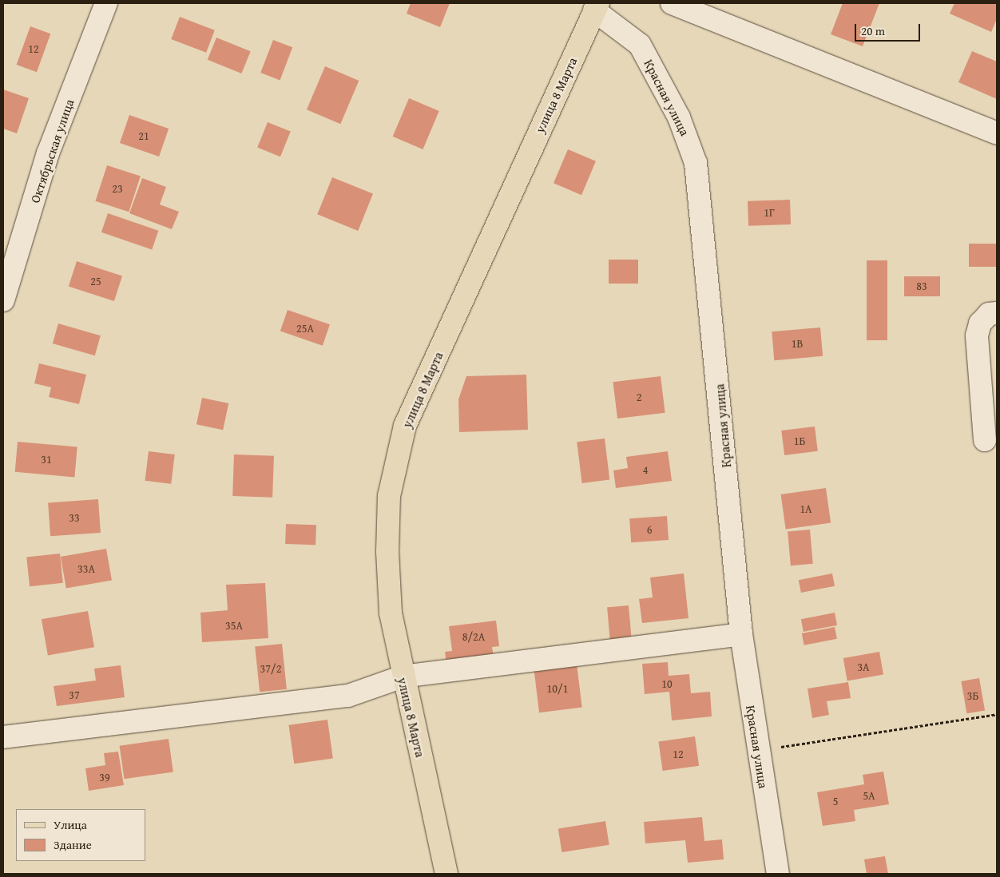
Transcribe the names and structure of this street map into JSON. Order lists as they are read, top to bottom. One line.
{"streets":{"main road":["улица 8 Марта"],"street":["Красная улица","Октябрьская улица"]},"crossings":[["улица 8 Марта","Красная улица"]],"house_numbers":["12","21","23","1Г","25","83","25А","1В","2","1Б","31","4","1А","33","6","33А","35А","8/2А","3А","37/2","10","10/1","37","3Б","12","39","5А","5"],"legend":["Улица","Здание"],"scale_bar":"20 m"}
